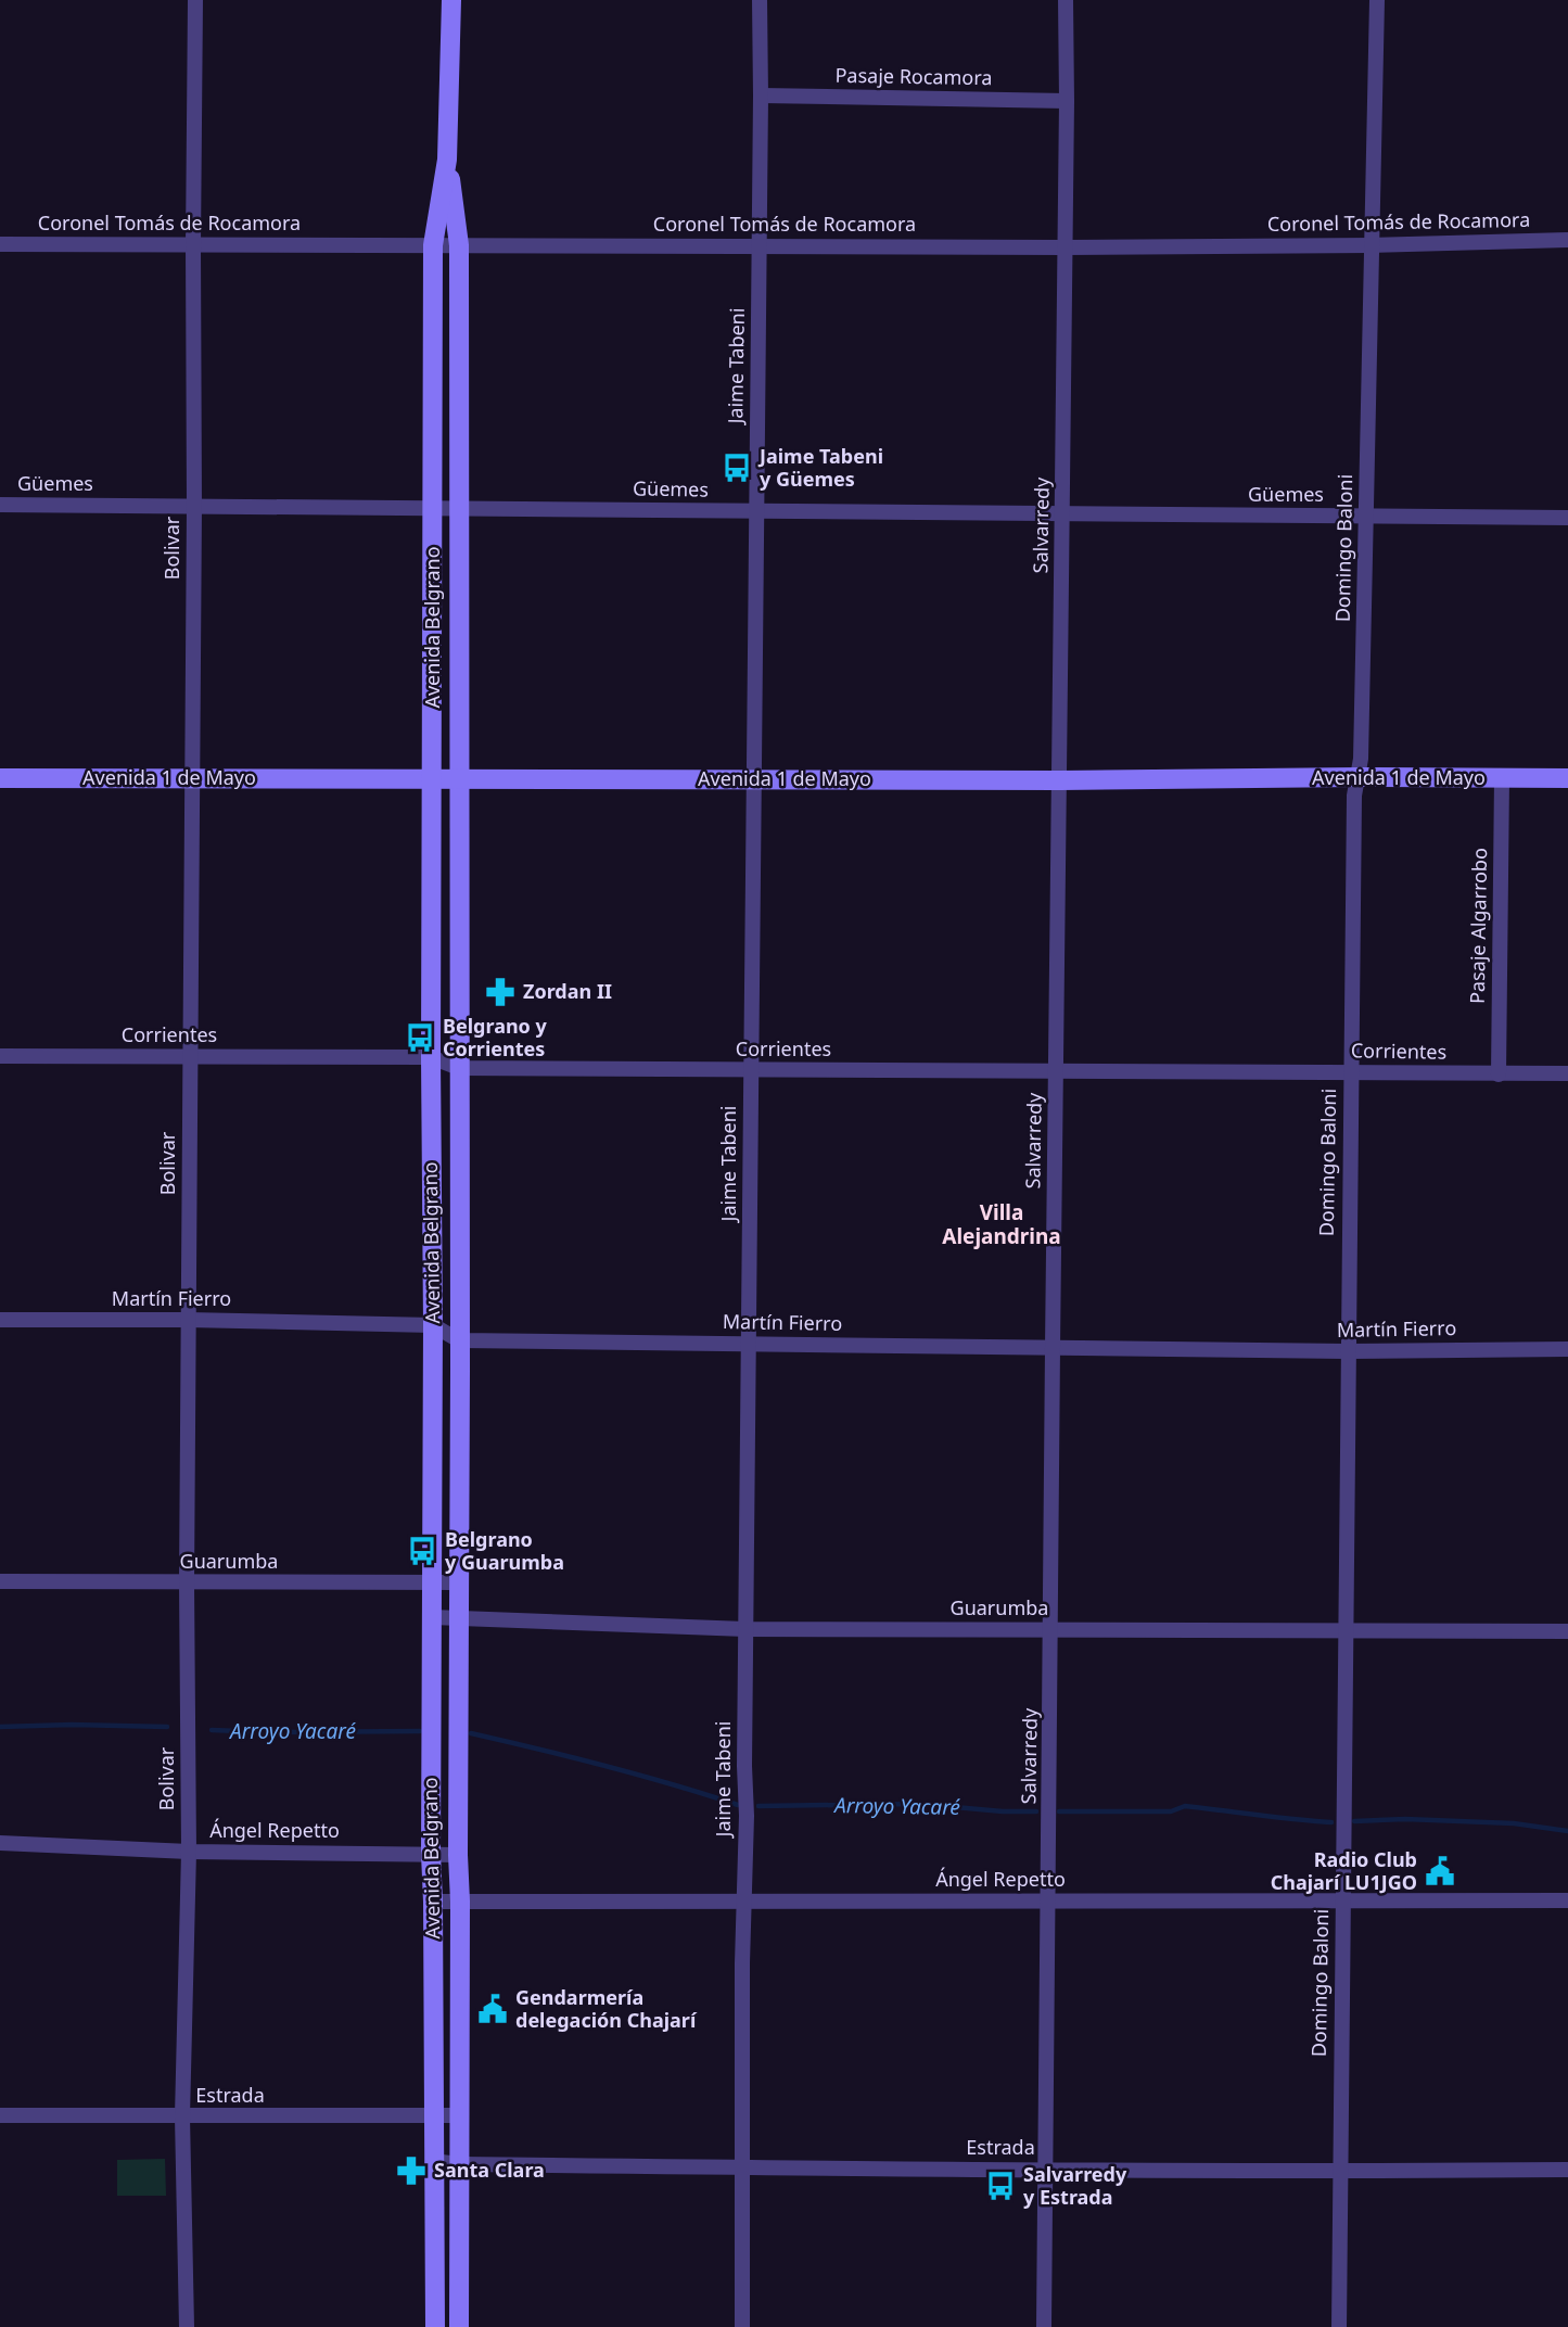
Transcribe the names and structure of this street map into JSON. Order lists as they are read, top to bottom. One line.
{"streets":{"main road":["Avenida Belgrano","Avenida 1 de Mayo"],"street":["Pasaje Rocamora","Coronel Tomás de Rocamora","Jaime Tabeni","Güemes","Salvarredy","Bolivar","Domingo Baloni","Pasaje Algarrobo","Corrientes","Martín Fierro","Guarumba","Ángel Repetto","Estrada"]},"crossings":[["Pasaje Rocamora","Jaime Tabeni"],["Pasaje Rocamora","Salvarredy"],["Coronel Tomás de Rocamora","Jaime Tabeni"],["Coronel Tomás de Rocamora","Salvarredy"],["Coronel Tomás de Rocamora","Bolivar"],["Coronel Tomás de Rocamora","Domingo Baloni"],["Coronel Tomás de Rocamora","Avenida Belgrano"],["Jaime Tabeni","Güemes"],["Jaime Tabeni","Avenida 1 de Mayo"],["Jaime Tabeni","Corrientes"],["Jaime Tabeni","Martín Fierro"],["Jaime Tabeni","Guarumba"],["Jaime Tabeni","Ángel Repetto"],["Jaime Tabeni","Estrada"],["Güemes","Salvarredy"],["Güemes","Bolivar"],["Güemes","Domingo Baloni"],["Güemes","Avenida Belgrano"],["Salvarredy","Avenida 1 de Mayo"],["Salvarredy","Corrientes"],["Salvarredy","Martín Fierro"],["Salvarredy","Guarumba"],["Salvarredy","Ángel Repetto"],["Salvarredy","Estrada"],["Bolivar","Avenida 1 de Mayo"],["Bolivar","Corrientes"],["Bolivar","Martín Fierro"],["Bolivar","Guarumba"],["Bolivar","Ángel Repetto"],["Bolivar","Estrada"],["Domingo Baloni","Avenida 1 de Mayo"],["Domingo Baloni","Corrientes"],["Domingo Baloni","Martín Fierro"],["Domingo Baloni","Guarumba"],["Domingo Baloni","Ángel Repetto"],["Domingo Baloni","Estrada"],["Avenida Belgrano","Avenida 1 de Mayo"],["Avenida Belgrano","Corrientes"],["Avenida Belgrano","Martín Fierro"],["Avenida Belgrano","Guarumba"],["Avenida Belgrano","Ángel Repetto"],["Avenida Belgrano","Estrada"],["Avenida 1 de Mayo","Pasaje Algarrobo"],["Pasaje Algarrobo","Corrientes"]],"districts":["Villa Alejandrina"],"water":["Arroyo Yacaré"],"places":{"bus stop":["Jaime Tabeni y Güemes","Belgrano y Corrientes","Belgrano y Guarumba","Salvarredy y Estrada"],"pharmacy":["Zordan II","Santa Clara"],"public building":["Radio Club Chajarí LU1JGO","Gendarmería delegación Chajarí"]}}
